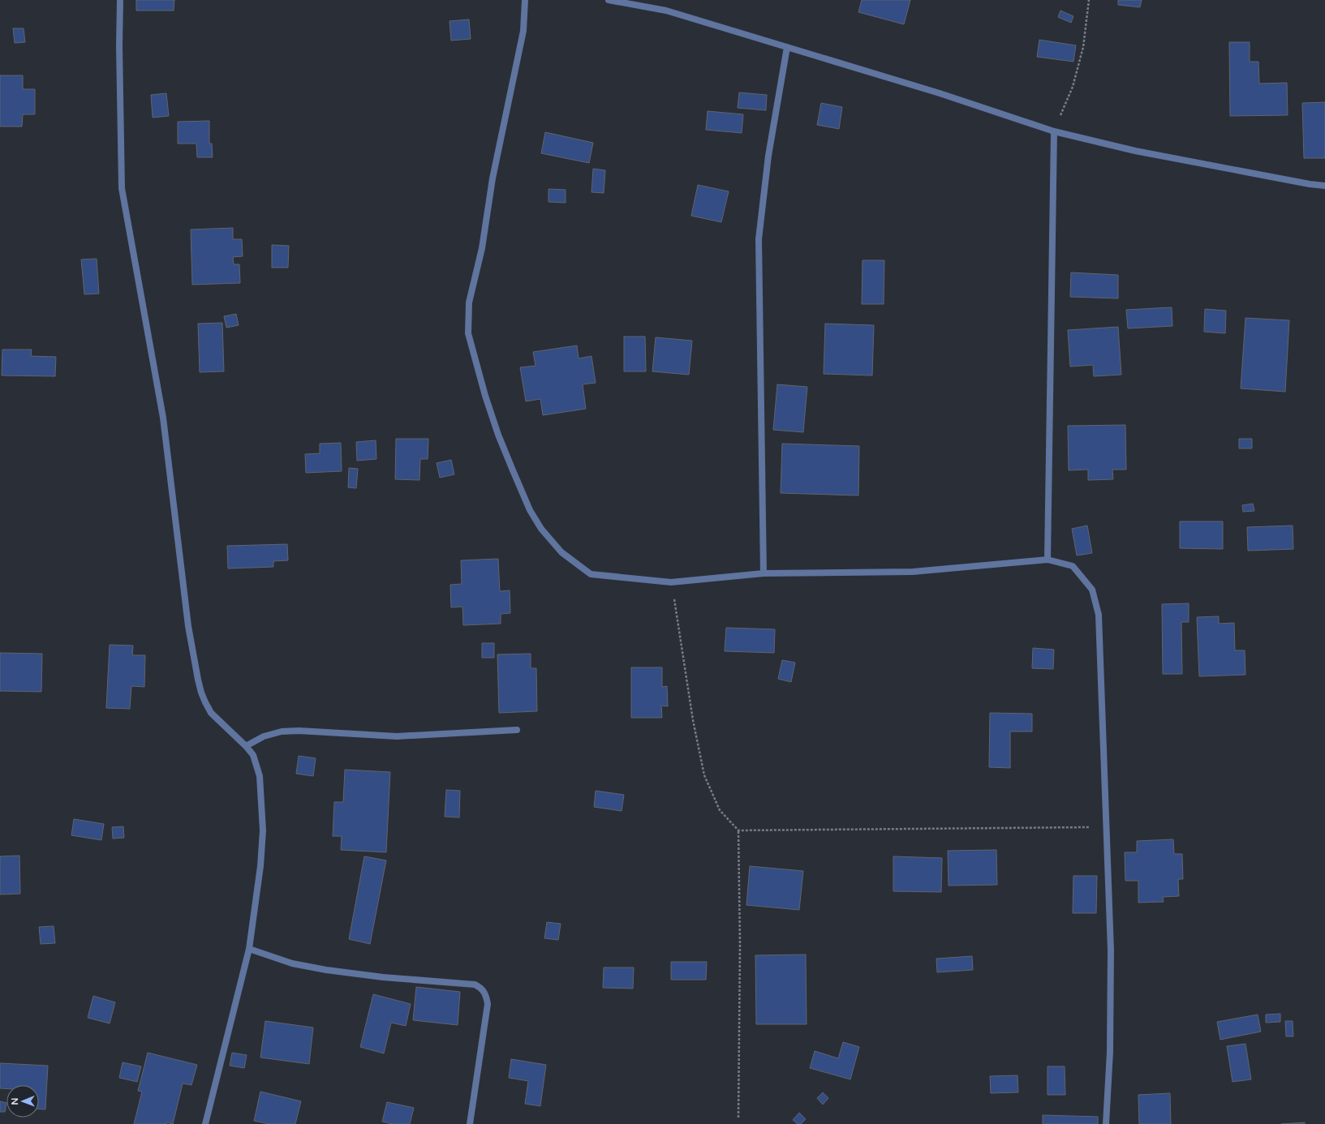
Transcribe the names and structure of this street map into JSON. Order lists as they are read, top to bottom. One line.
{"north":"left"}
